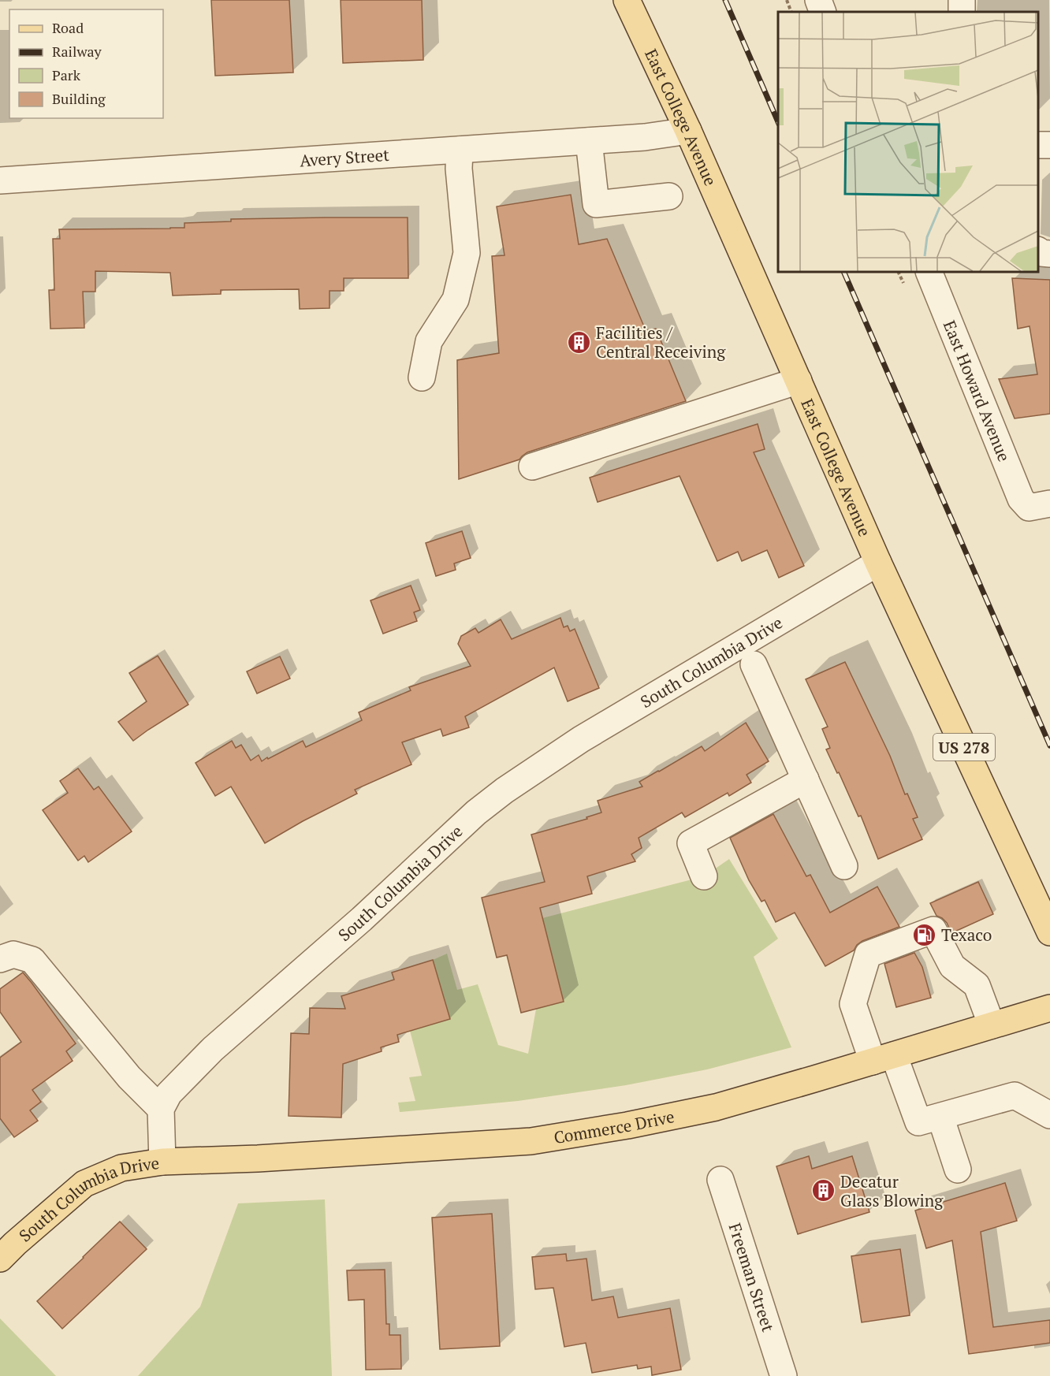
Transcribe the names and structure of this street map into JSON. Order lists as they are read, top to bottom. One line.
{"streets":{"main road":["East College Avenue","South Columbia Drive","US 278","Commerce Drive"],"street":["Avery Street","East Howard Avenue","Freeman Street"]},"crossings":[["East College Avenue","Avery Street"],["East College Avenue","South Columbia Drive"],["South Columbia Drive","Commerce Drive"]],"places":{"building":["Facilities / Central Receiving","Decatur Glass Blowing"],"fuel station":["Texaco"]},"legend":["Road","Railway","Park","Building"]}
